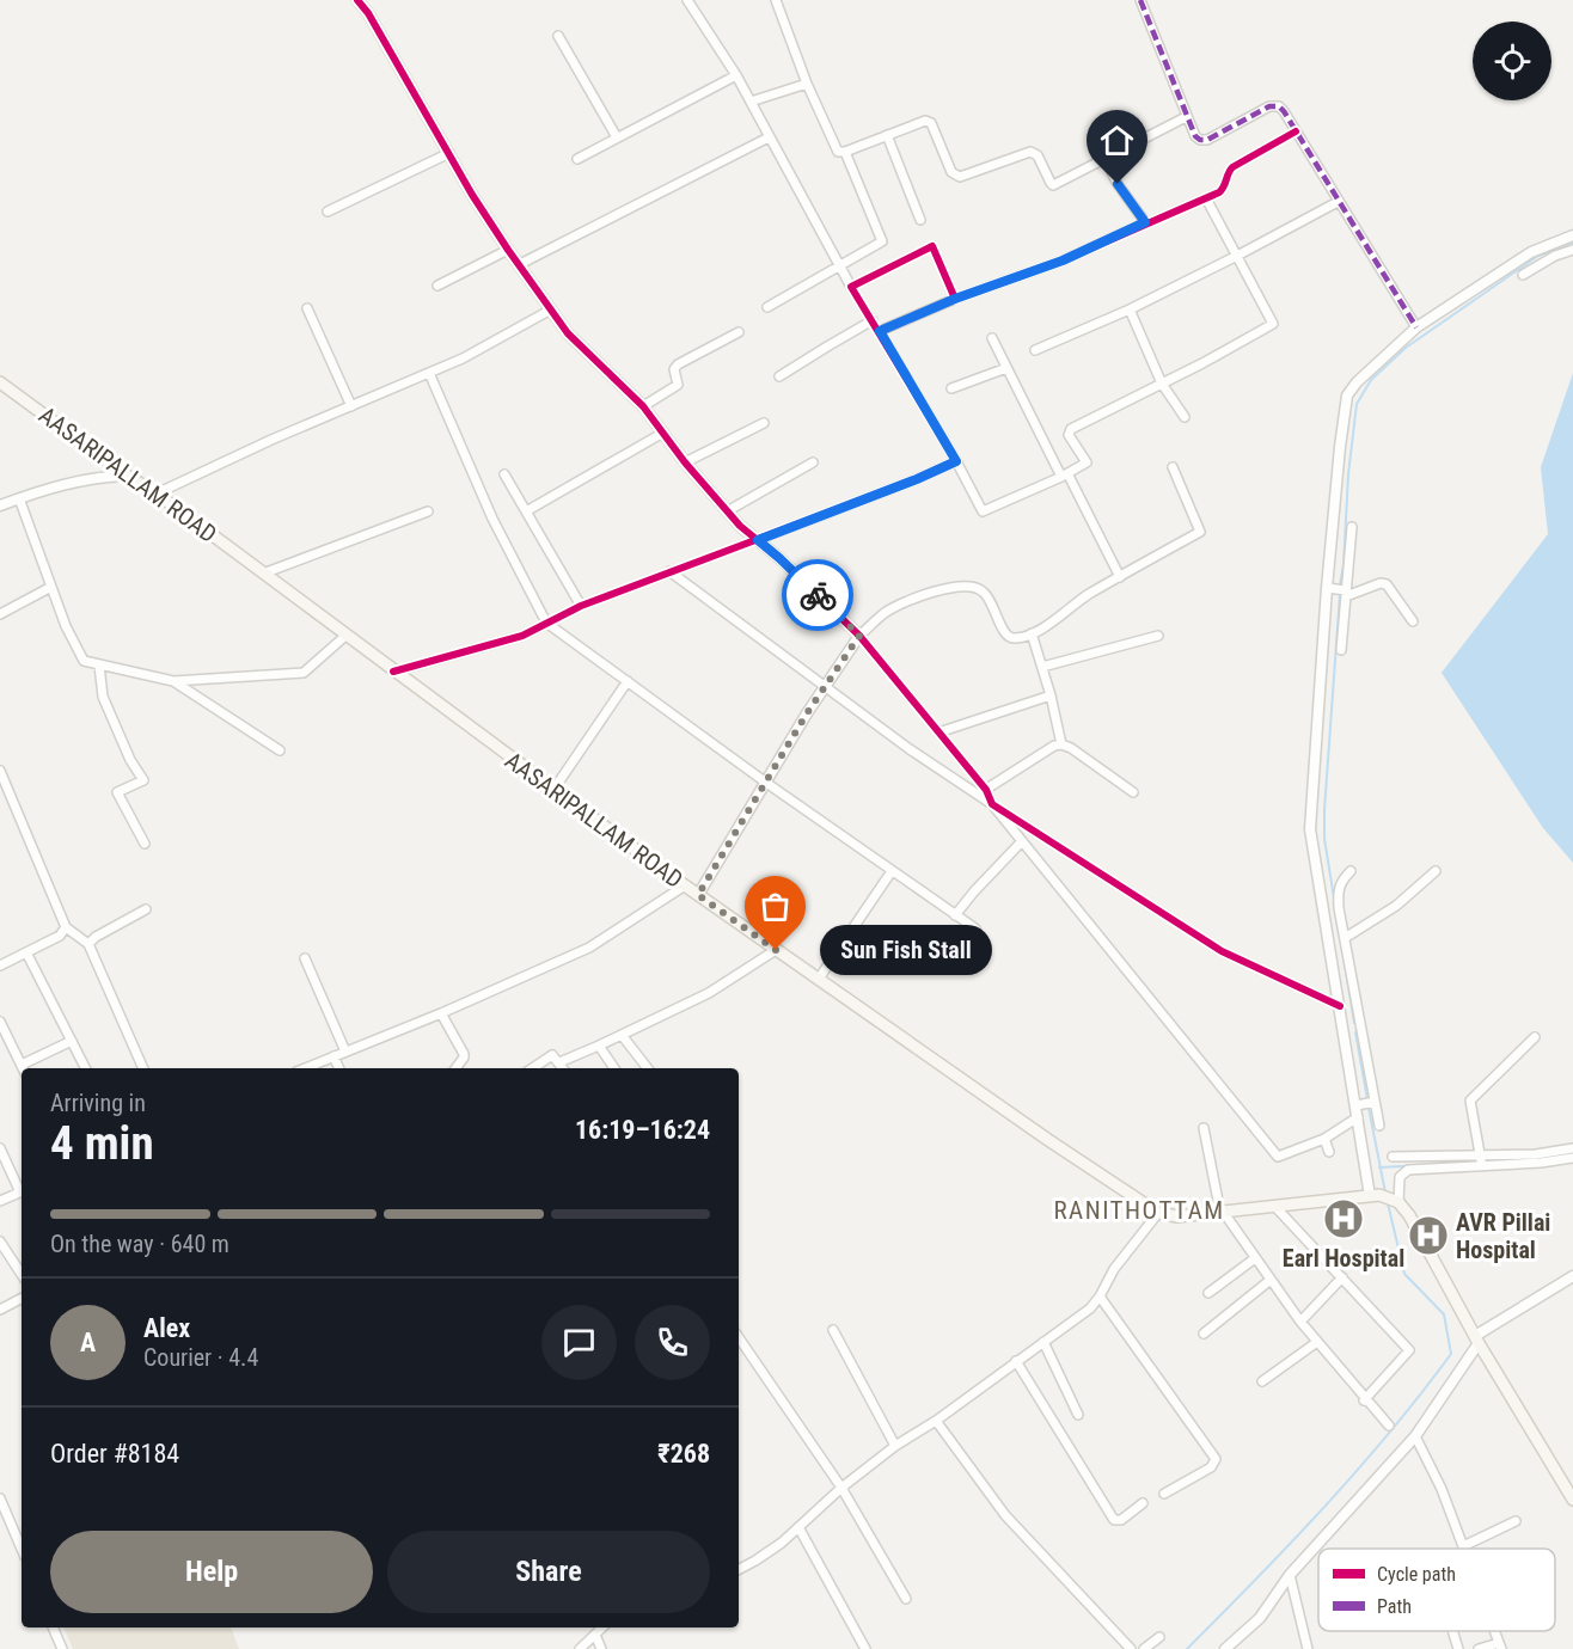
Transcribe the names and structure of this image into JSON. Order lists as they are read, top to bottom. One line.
{"streets":{"main road":["AASARIPALLAM ROAD"]},"districts":["RANITHOTTAM"],"places":{"other":["Sun Fish Stall"],"hospital":["Earl Hospital","AVR Pillai Hospital"]},"legend":["Cycle path","Path"],"page":{"bubble":"Sun Fish Stall","heading":["4 min","Arriving in","16:19–16:24"],"panel":["Alex","Courier · 4.4","Order #8184","₹268"],"bar":"On the way · 640 m","round":"A","buttons":["Help","Share"]}}
